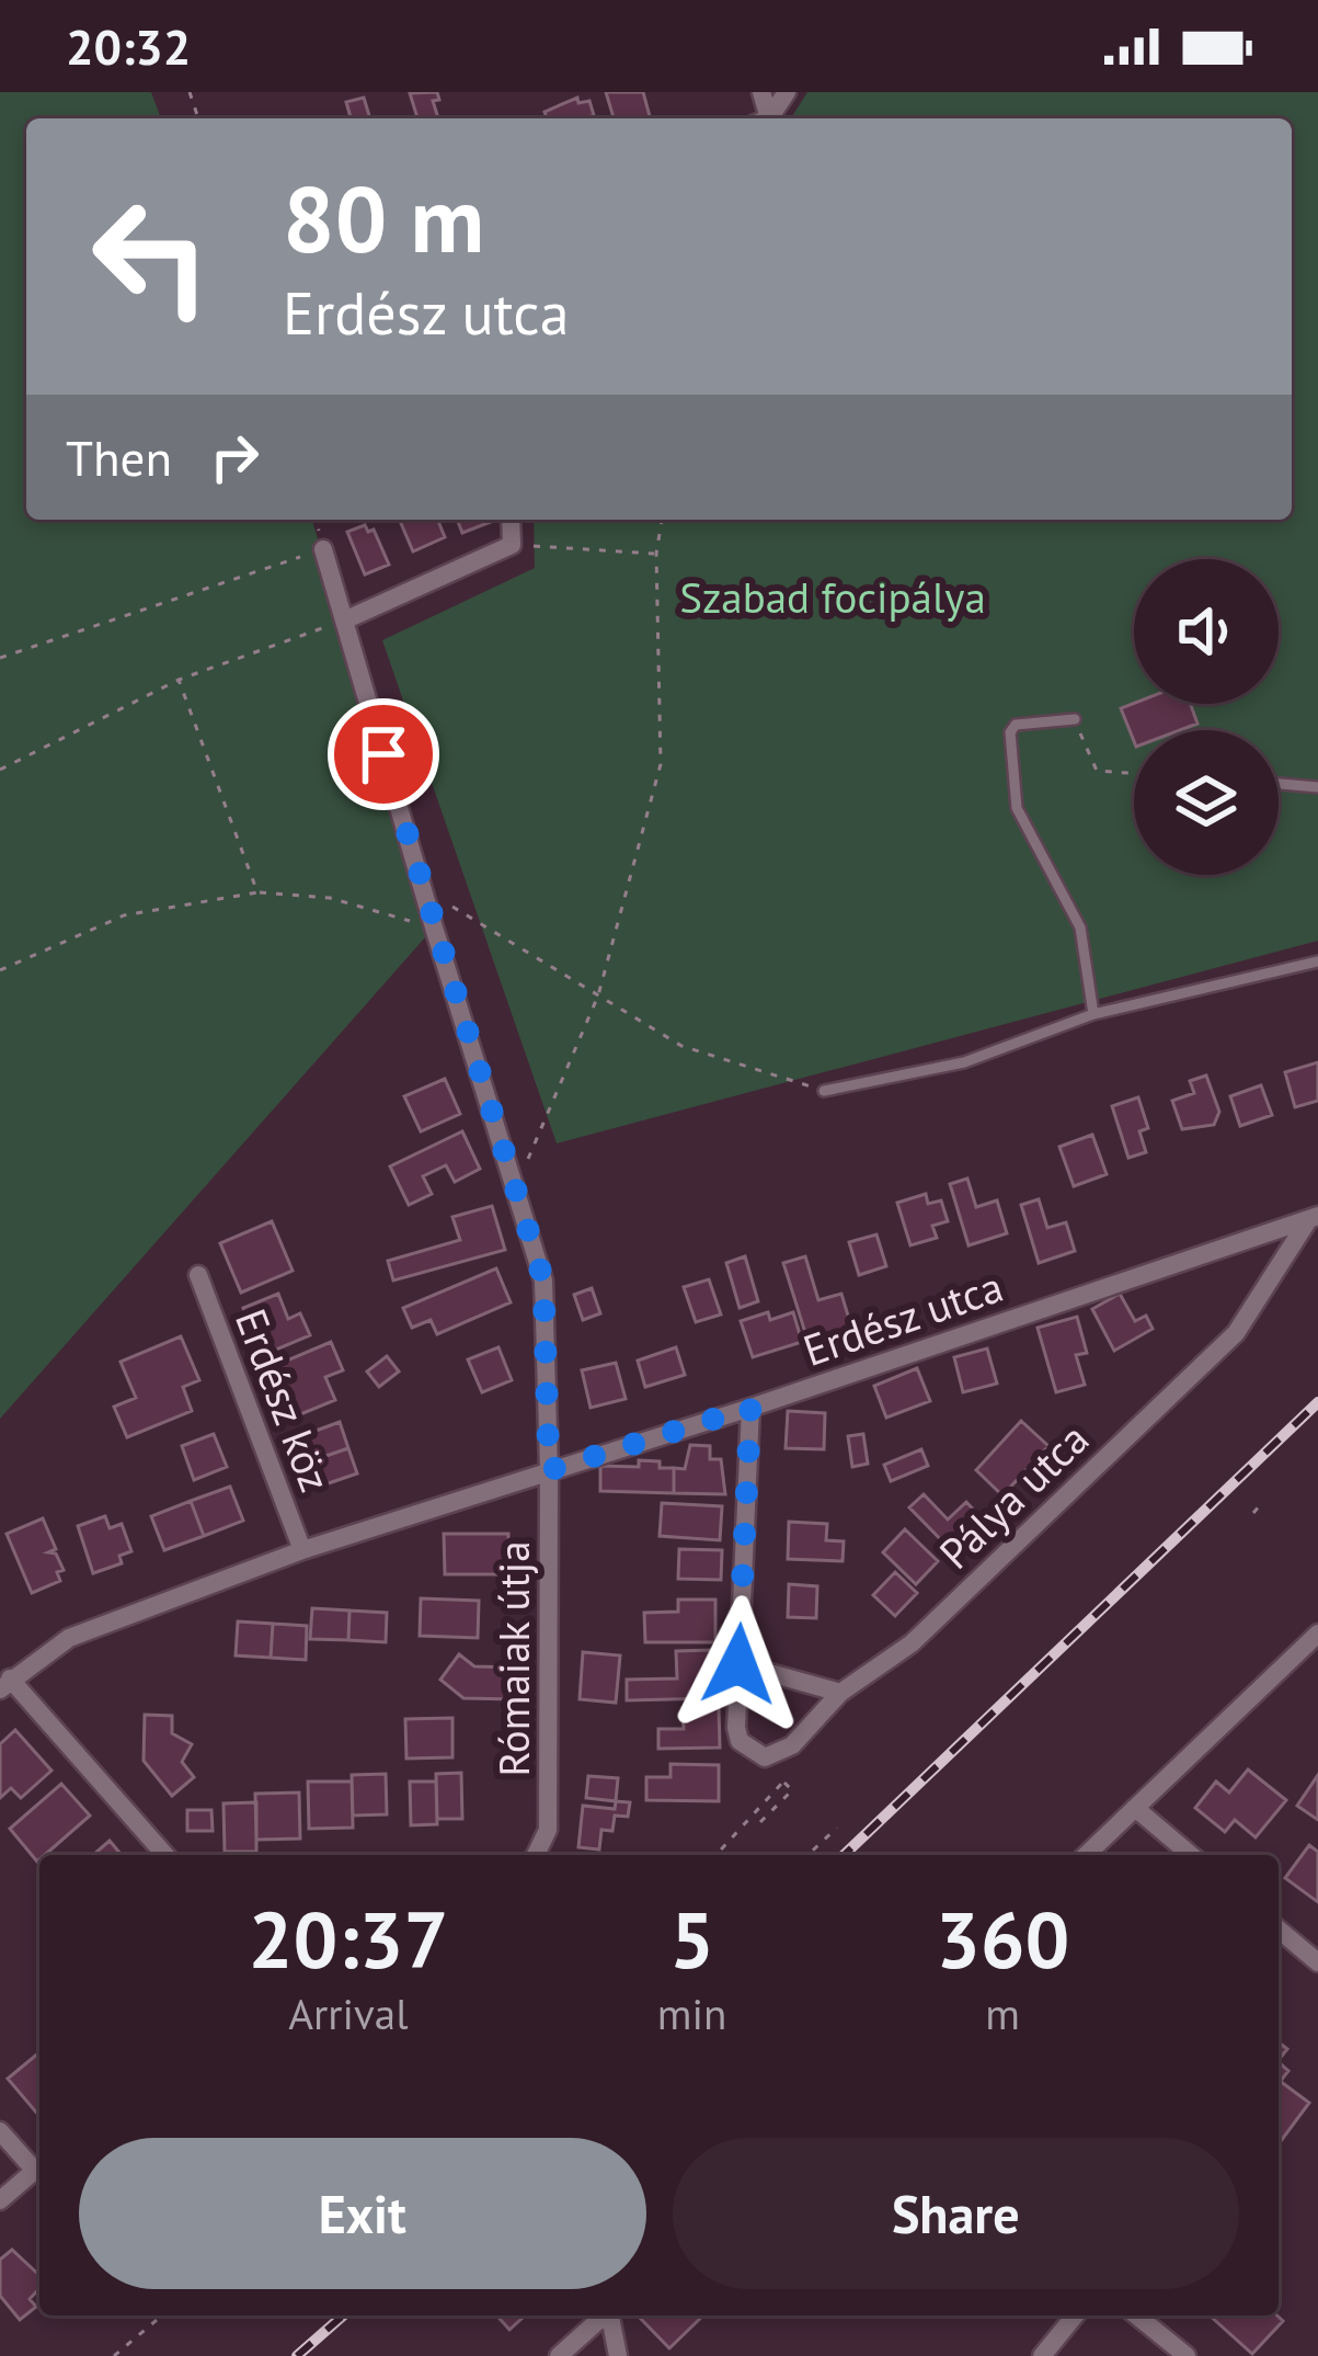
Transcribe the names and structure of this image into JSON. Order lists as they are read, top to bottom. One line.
{"streets":{"street":["Erdész utca","Erdész köz","Pálya utca","Rómaiak útja"]},"crossings":[["Erdész utca","Erdész köz"],["Erdész utca","Pálya utca"],["Erdész utca","Rómaiak útja"]],"parks":["Szabad focipálya"],"page":{"status":"20:32","turn":["80 m","Erdész utca"],"then":"Then","eta":["20:37","Arrival","5","min","360","m"],"buttons":["Exit","Share"]}}
